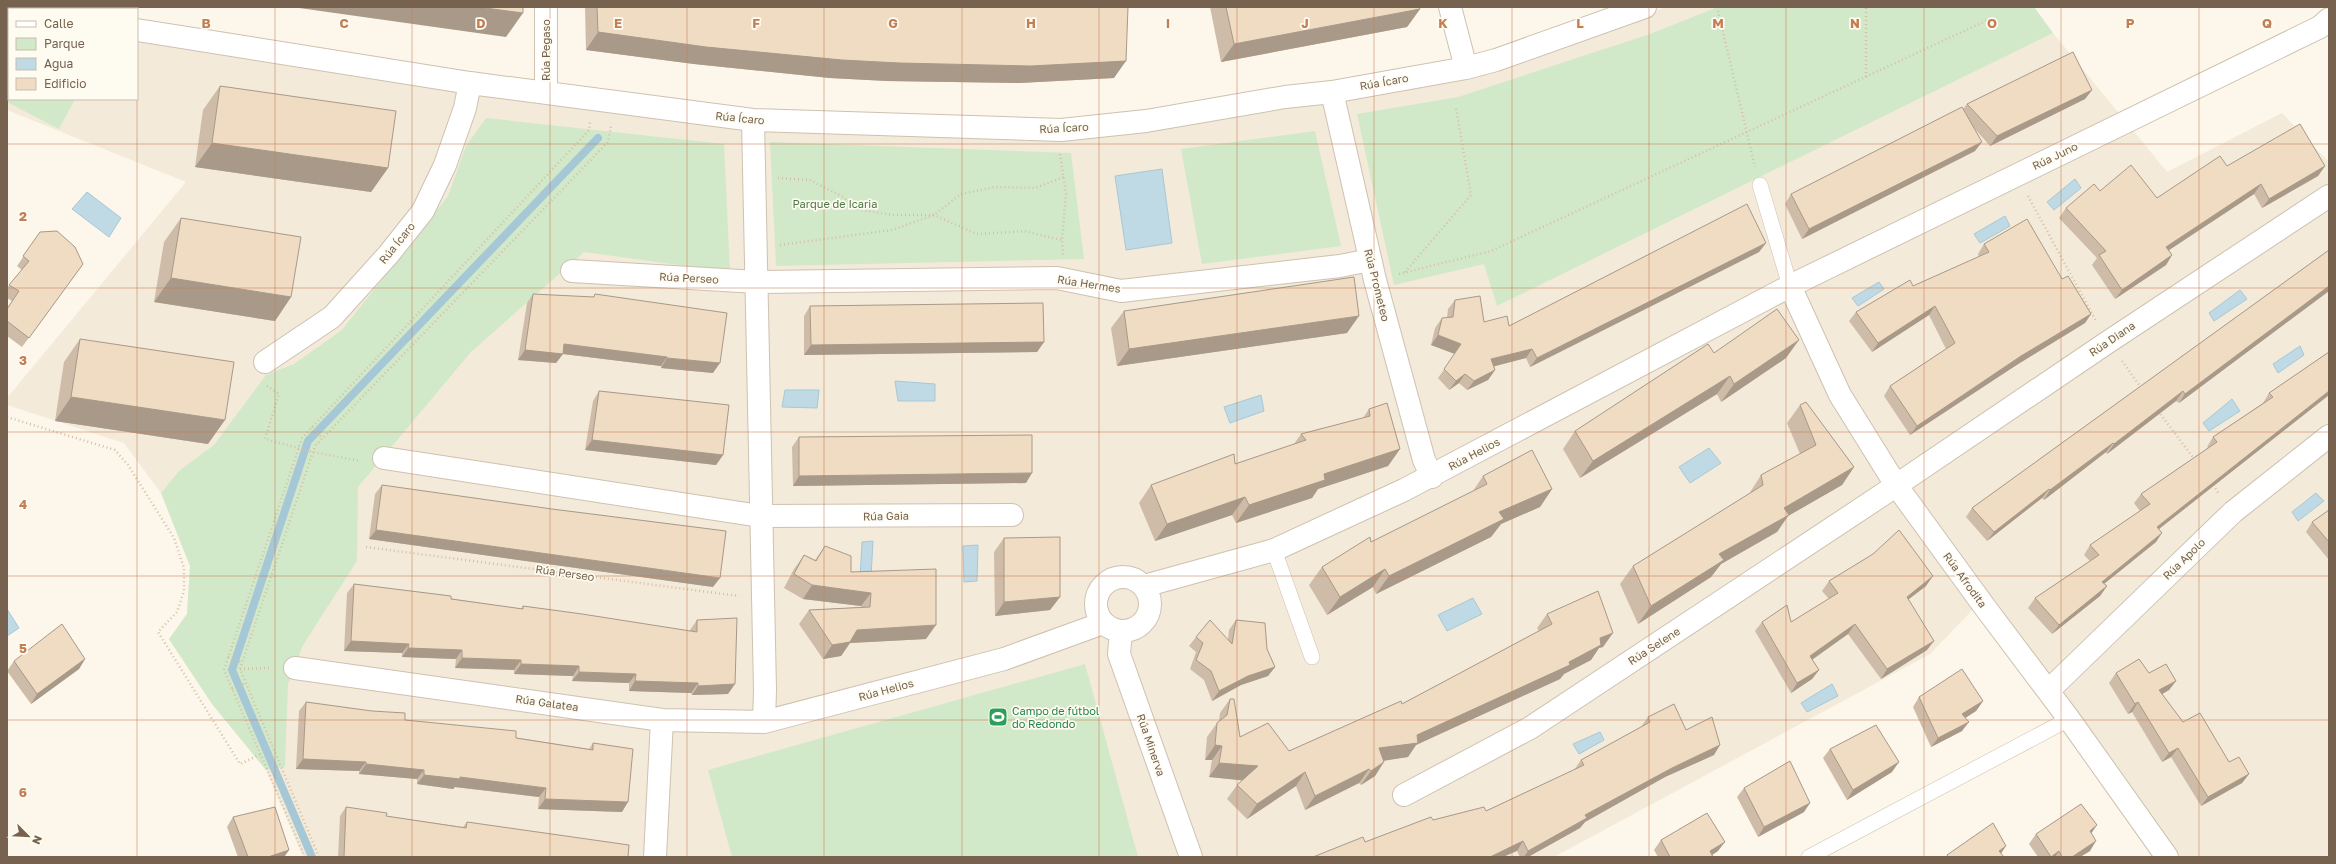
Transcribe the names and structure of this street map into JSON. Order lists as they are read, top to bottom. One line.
{"streets":{"street":["Rúa Pegaso","Rúa Ícaro","Rúa Juno","Rúa Perseo","Rúa Hermes","Rúa Prometeo","Rúa Diana","Rúa Helios","Rúa Gaia","Rúa Apolo","Rúa Afrodita","Rúa Selene","Rúa Galatea","Rúa Minerva"]},"crossings":[["Rúa Pegaso","Rúa Ícaro"],["Rúa Ícaro","Rúa Prometeo"],["Rúa Juno","Rúa Helios"],["Rúa Juno","Rúa Afrodita"],["Rúa Perseo","Rúa Hermes"],["Rúa Hermes","Rúa Prometeo"],["Rúa Prometeo","Rúa Helios"],["Rúa Diana","Rúa Afrodita"],["Rúa Diana","Rúa Selene"],["Rúa Helios","Rúa Afrodita"],["Rúa Helios","Rúa Galatea"],["Rúa Helios","Rúa Minerva"],["Rúa Apolo","Rúa Afrodita"],["Rúa Afrodita","Rúa Selene"]],"parks":["Parque de Icaria"],"places":{"sports":["Campo de fútbol do Redondo"]},"legend":["Calle","Parque","Agua","Edificio"],"north":"bottom right","grid":{"columns":["B","C","D","E","F","G","H","I","J","K","L","M","N","O","P","Q"],"rows":["2","3","4","5","6"]}}
